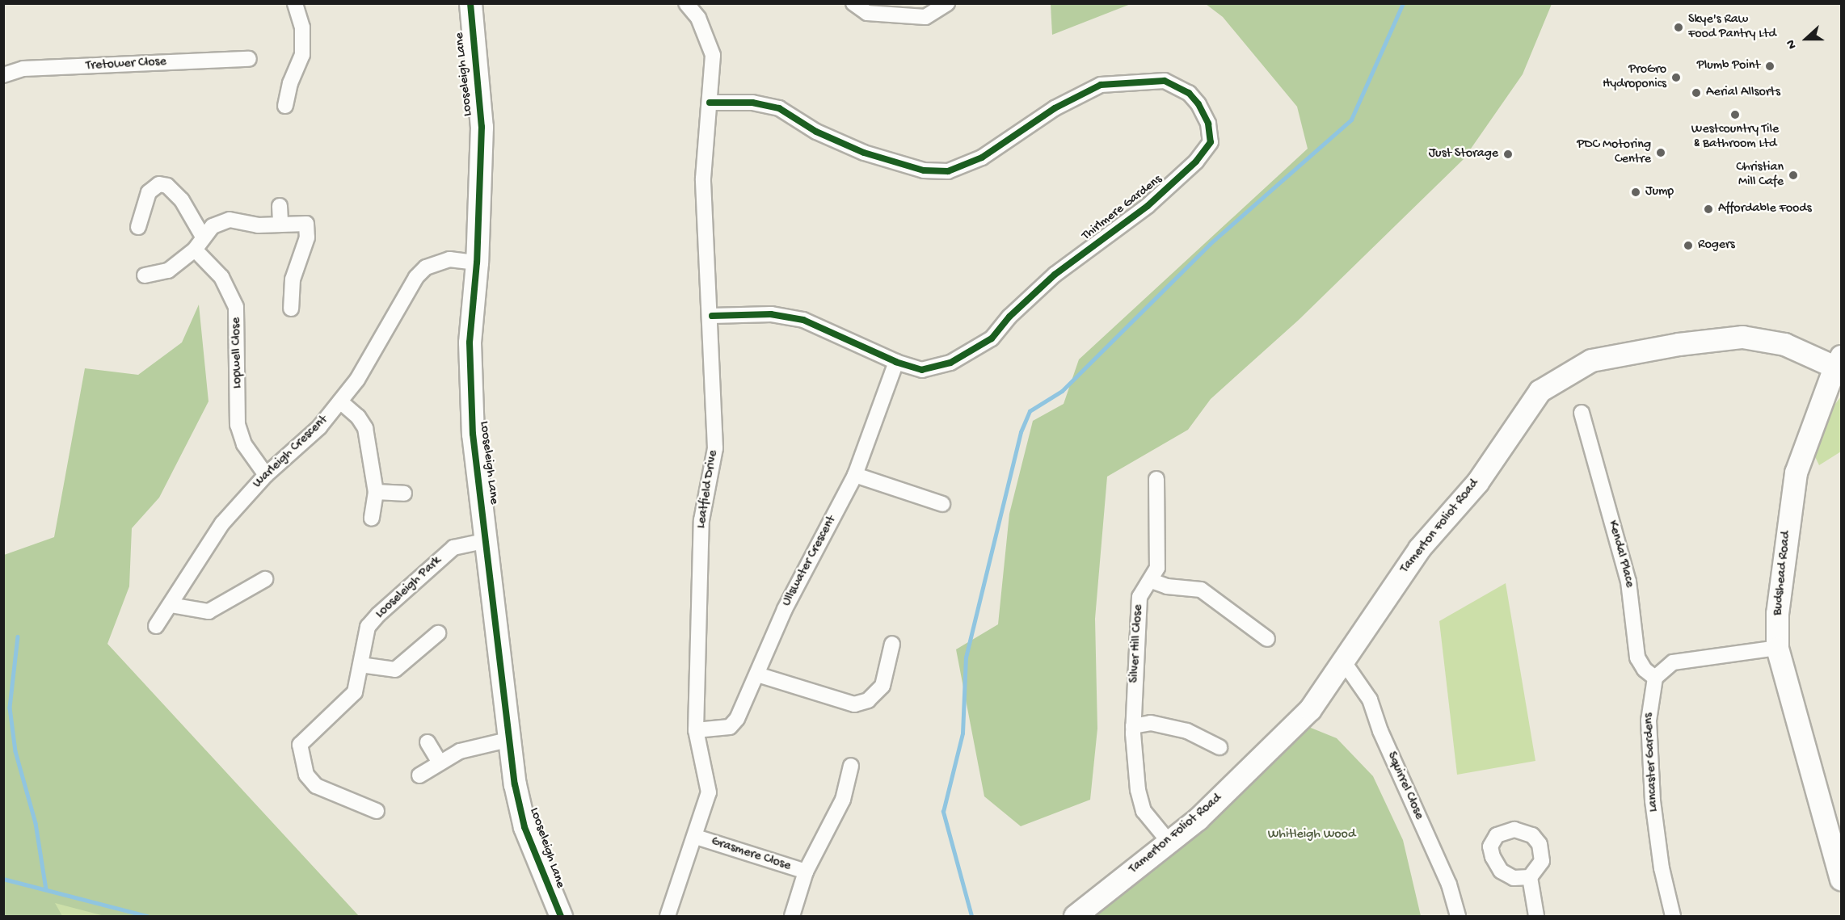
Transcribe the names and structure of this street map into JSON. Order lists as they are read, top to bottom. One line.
{"streets":{"street":["Tretower Close","Looseleigh Lane","Thirlmere Gardens","Lopwell Close","Warleigh Crescent","Leatfield Drive","Tamerton Foliot Road","Kendal Place","Ullswater Crescent","Budshead Road","Looseleigh Park","Silver Hill Close","Lancaster Gardens","Squirrel Close","Grasmere Close"]},"crossings":[["Looseleigh Lane","Warleigh Crescent"],["Looseleigh Lane","Looseleigh Park"],["Thirlmere Gardens","Leatfield Drive"],["Thirlmere Gardens","Ullswater Crescent"],["Lopwell Close","Warleigh Crescent"],["Leatfield Drive","Ullswater Crescent"],["Leatfield Drive","Grasmere Close"],["Tamerton Foliot Road","Budshead Road"],["Tamerton Foliot Road","Silver Hill Close"],["Tamerton Foliot Road","Squirrel Close"],["Kendal Place","Lancaster Gardens"]],"parks":["Whitleigh Wood"],"places":["Skye's Raw Food Pantry Ltd","Plumb Point","ProGro Hydroponics","Aerial Allsorts","Westcountry Tile & Bathroom Ltd","PDC Motoring Centre","Just Storage","Christian Mill Cafe","Jump","Affordable Foods","Rogers"],"north":"left"}
